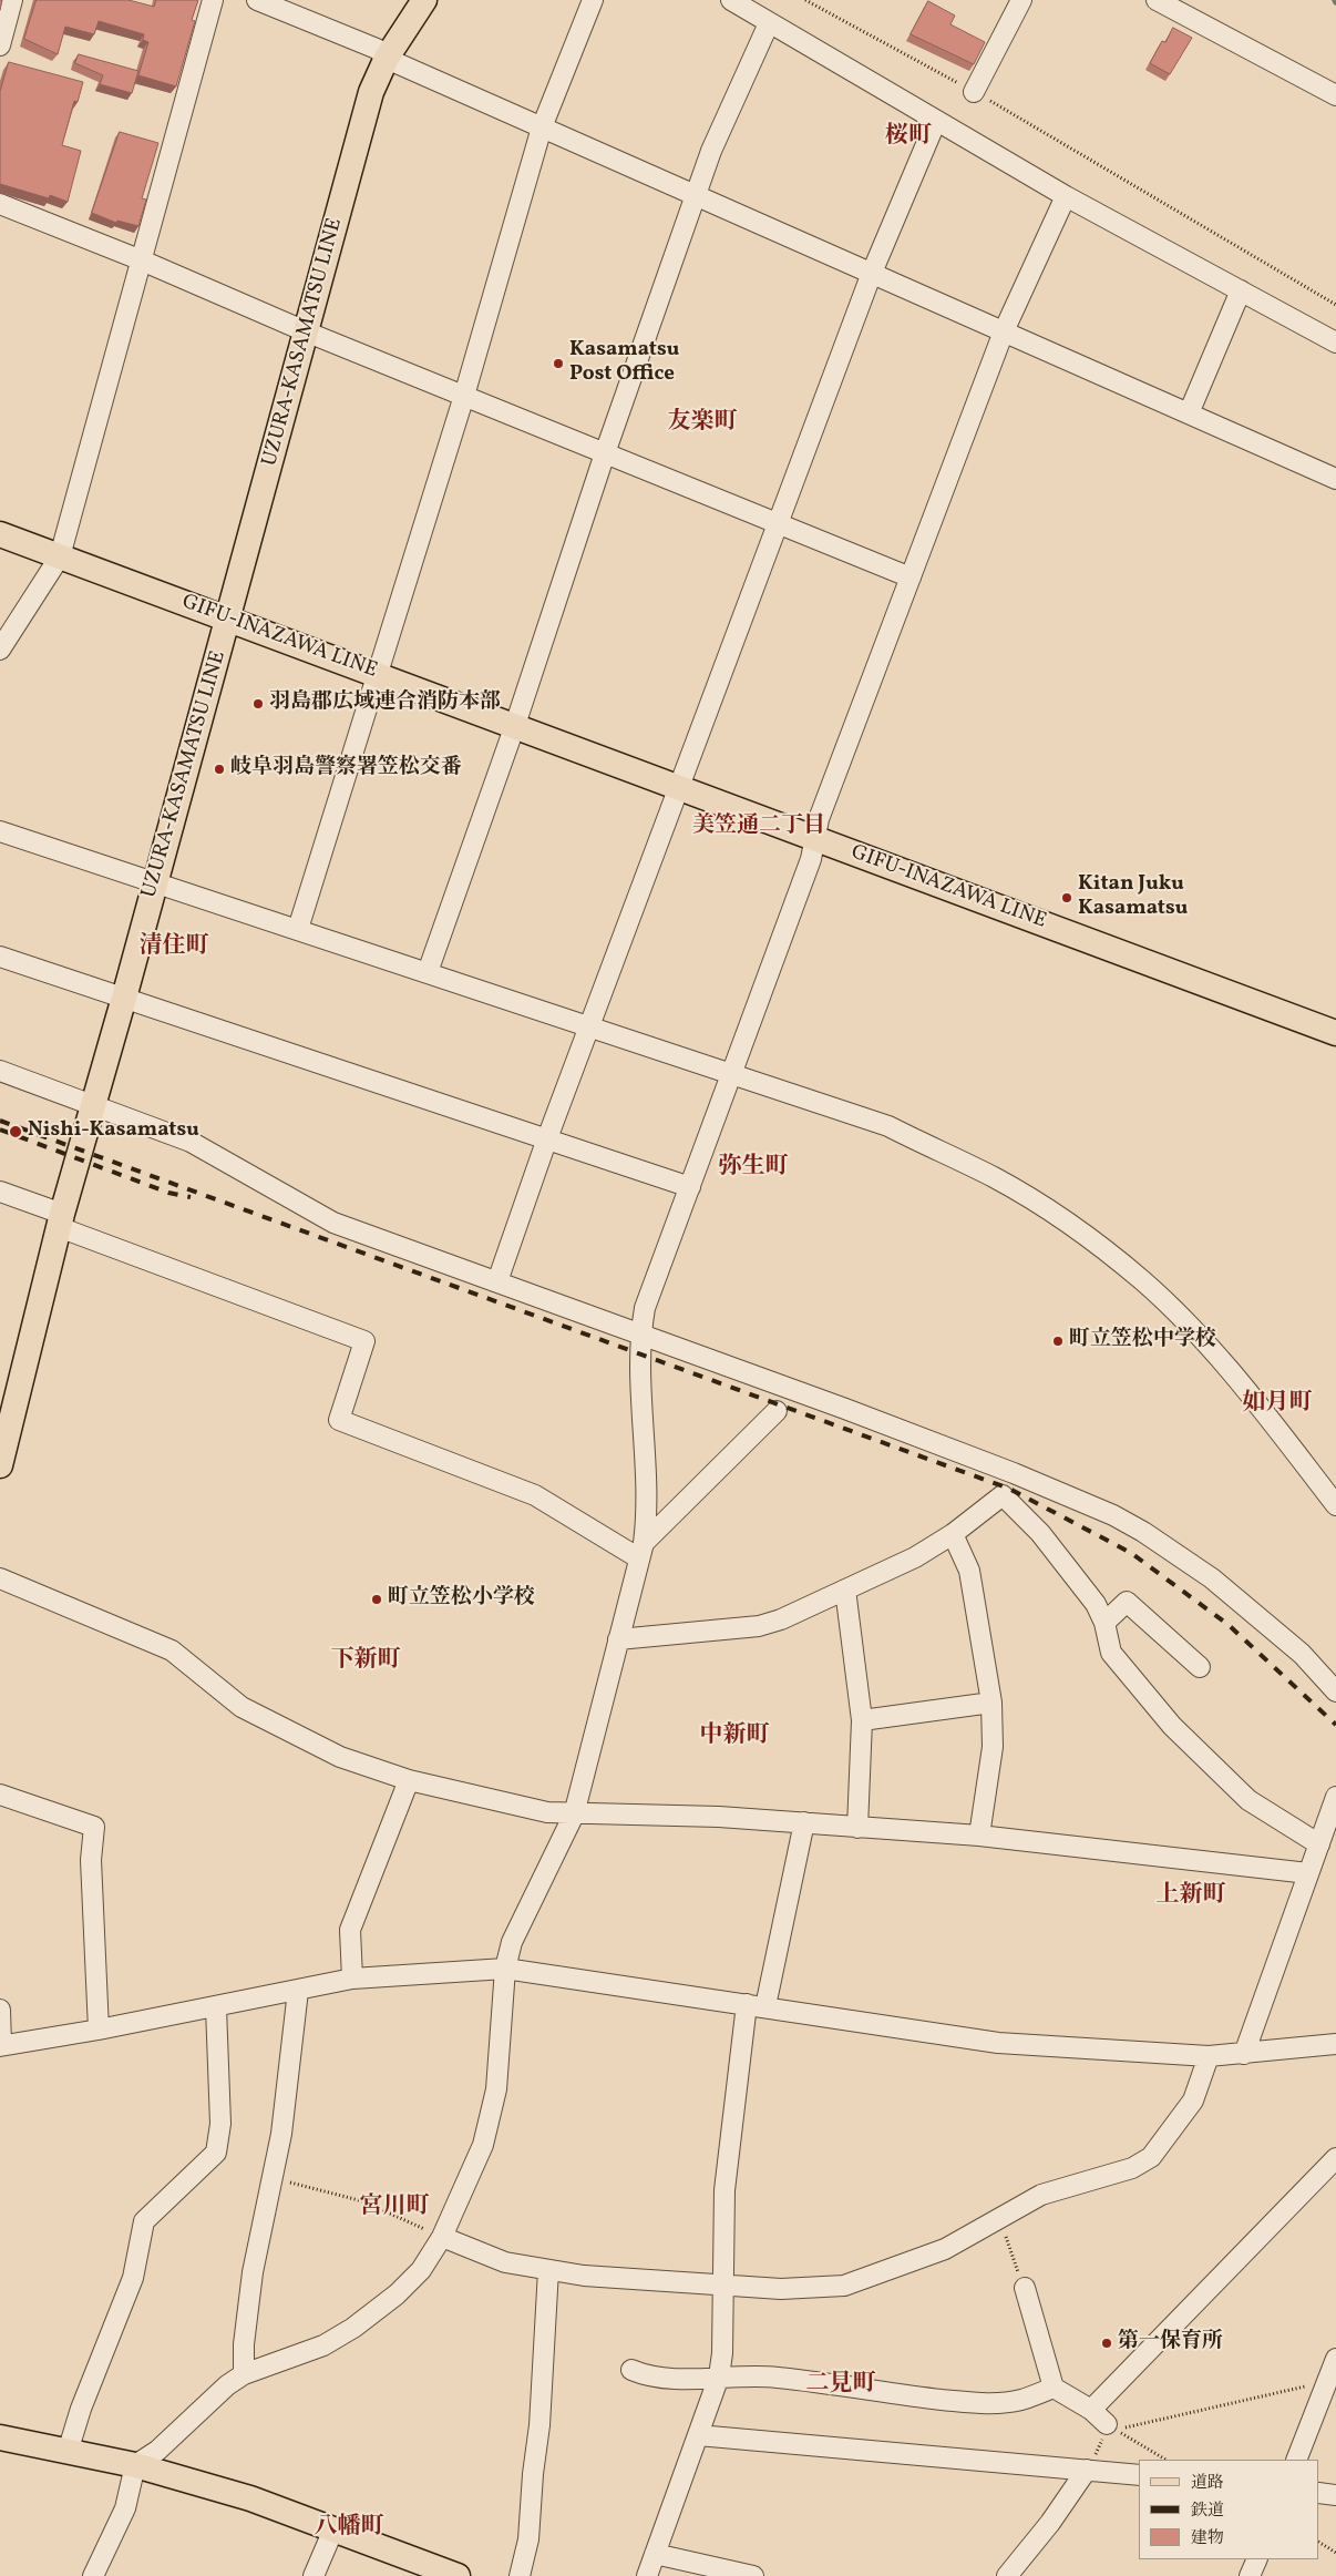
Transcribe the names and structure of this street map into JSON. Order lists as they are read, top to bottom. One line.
{"streets":{"main road":["UZURA-KASAMATSU LINE","GIFU-INAZAWA LINE"]},"crossings":[["UZURA-KASAMATSU LINE","GIFU-INAZAWA LINE"]],"districts":["桜町","友楽町","美笠通二丁目","清住町","弥生町","如月町","下新町","中新町","上新町","宮川町","二見町","八幡町"],"places":["Kasamatsu Post Office","羽島郡広域連合消防本部","岐阜羽島警察署笠松交番","Kitan Juku Kasamatsu","Nishi-Kasamatsu","町立笠松中学校","町立笠松小学校","第一保育所"],"legend":["道路","鉄道","建物"]}
